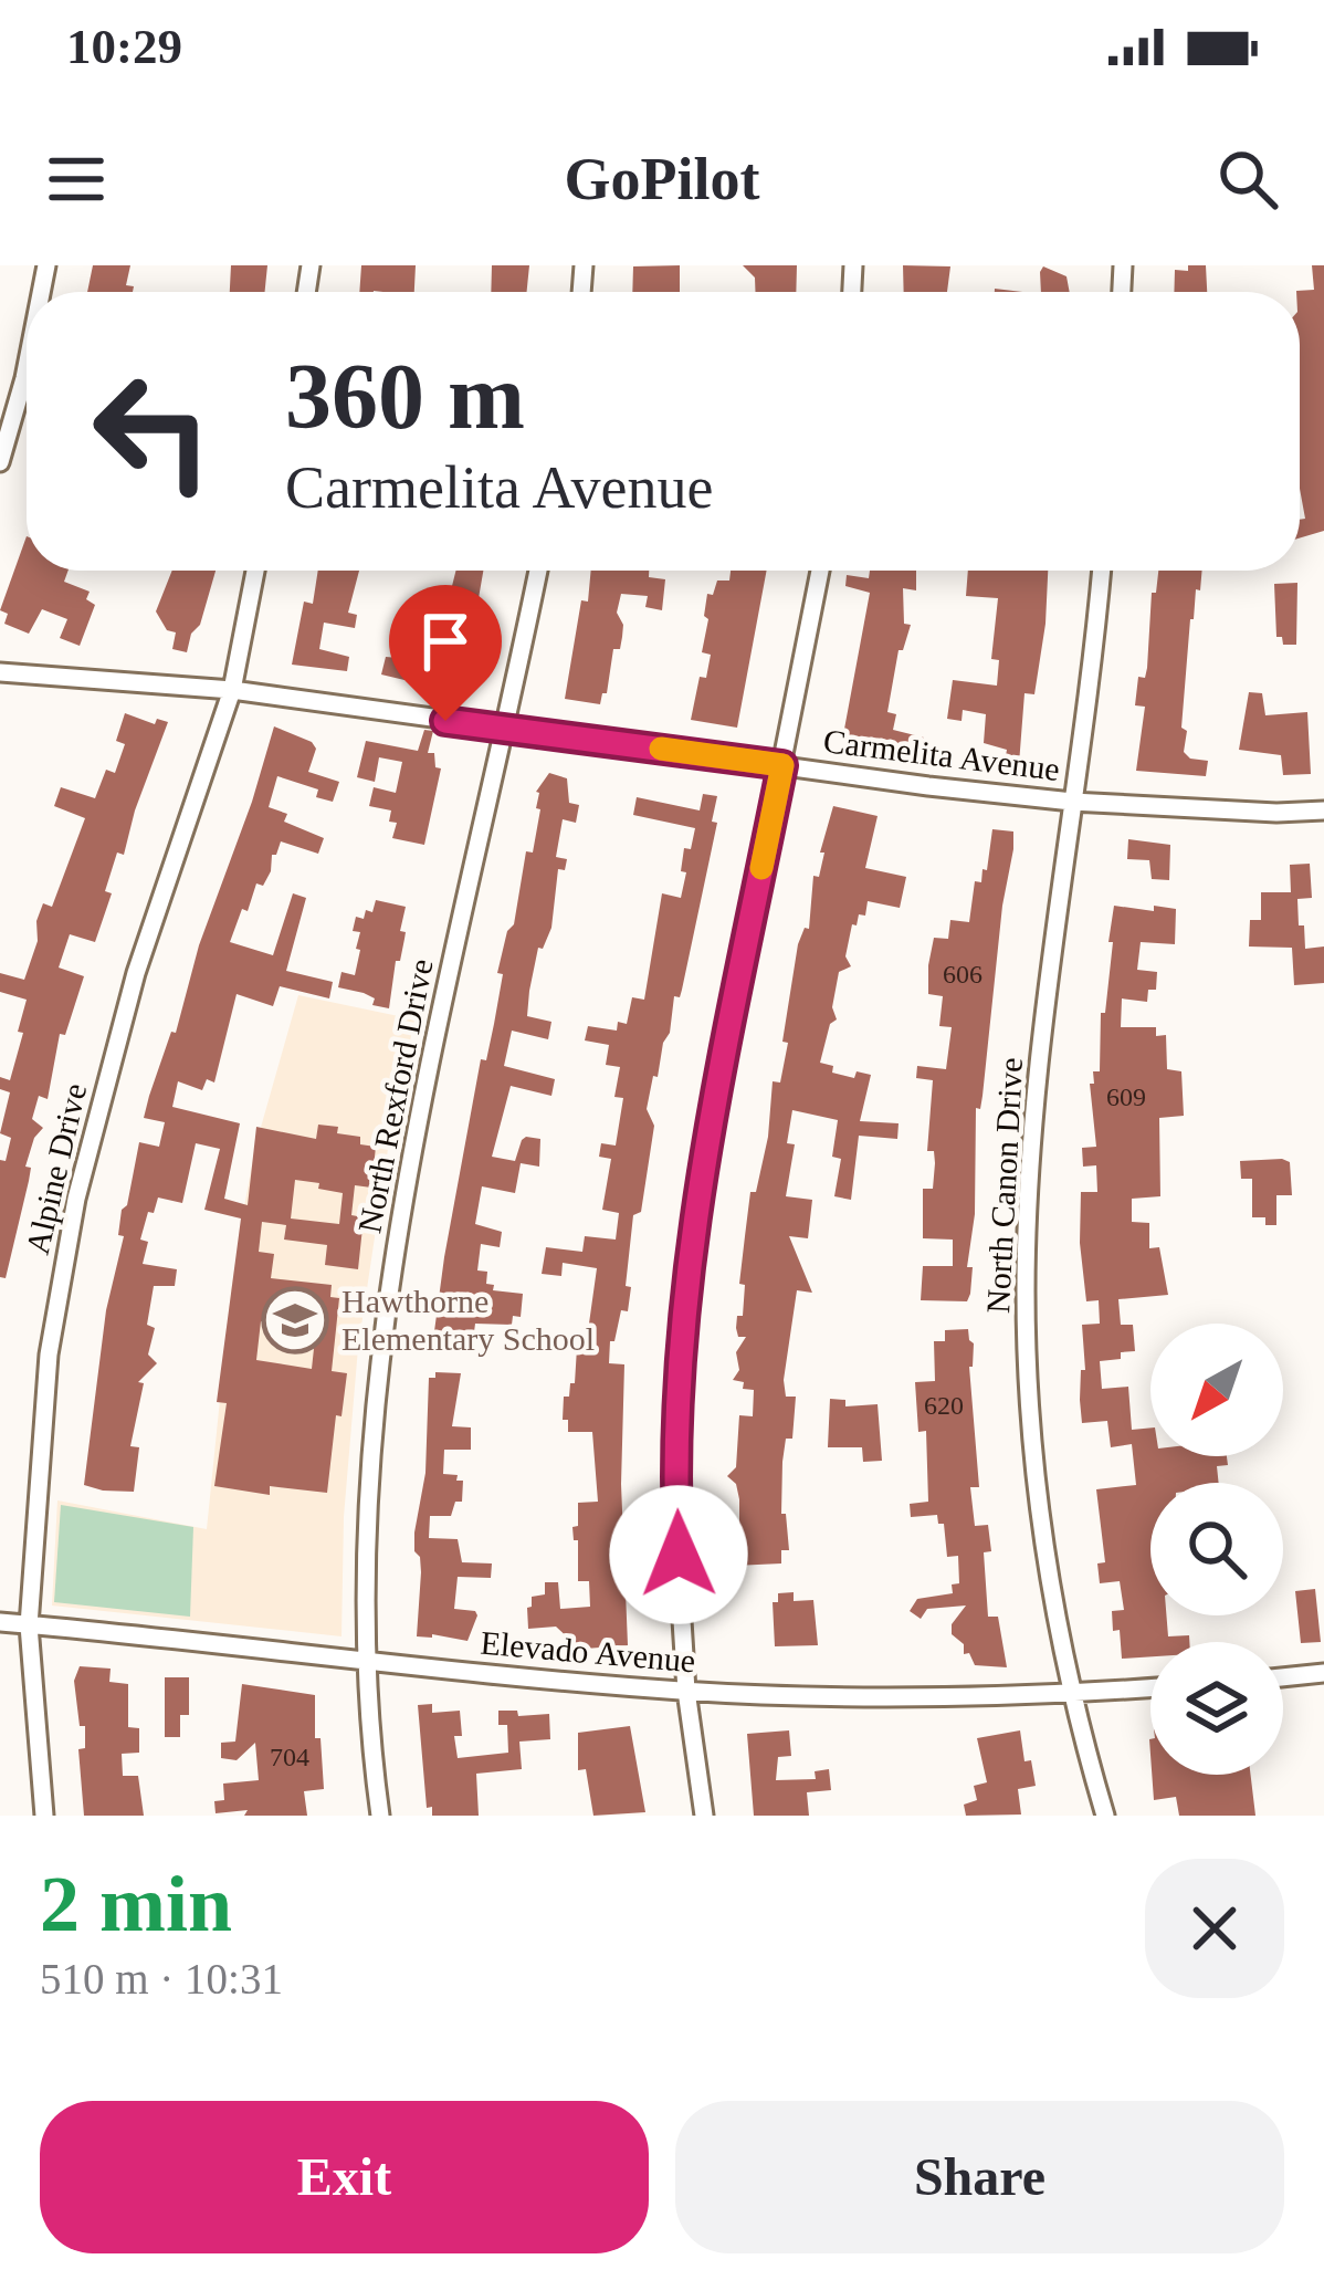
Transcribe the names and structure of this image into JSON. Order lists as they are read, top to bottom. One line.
{"streets":{"street":["Carmelita Avenue","North Rexford Drive","Alpine Drive","North Canon Drive","Elevado Avenue"]},"crossings":[["Carmelita Avenue","North Rexford Drive"],["Carmelita Avenue","Alpine Drive"],["Carmelita Avenue","North Canon Drive"],["North Rexford Drive","Elevado Avenue"],["Alpine Drive","Elevado Avenue"],["North Canon Drive","Elevado Avenue"]],"places":{"school or university":["Hawthorne Elementary School"]},"house_numbers":["606","609","620","704"],"north":"bottom left","page":{"status":"10:29","header":"GoPilot","turn":["360 m","Carmelita Avenue"],"heading":["2 min","510 m · 10:31"],"buttons":["Exit","Share"]}}
